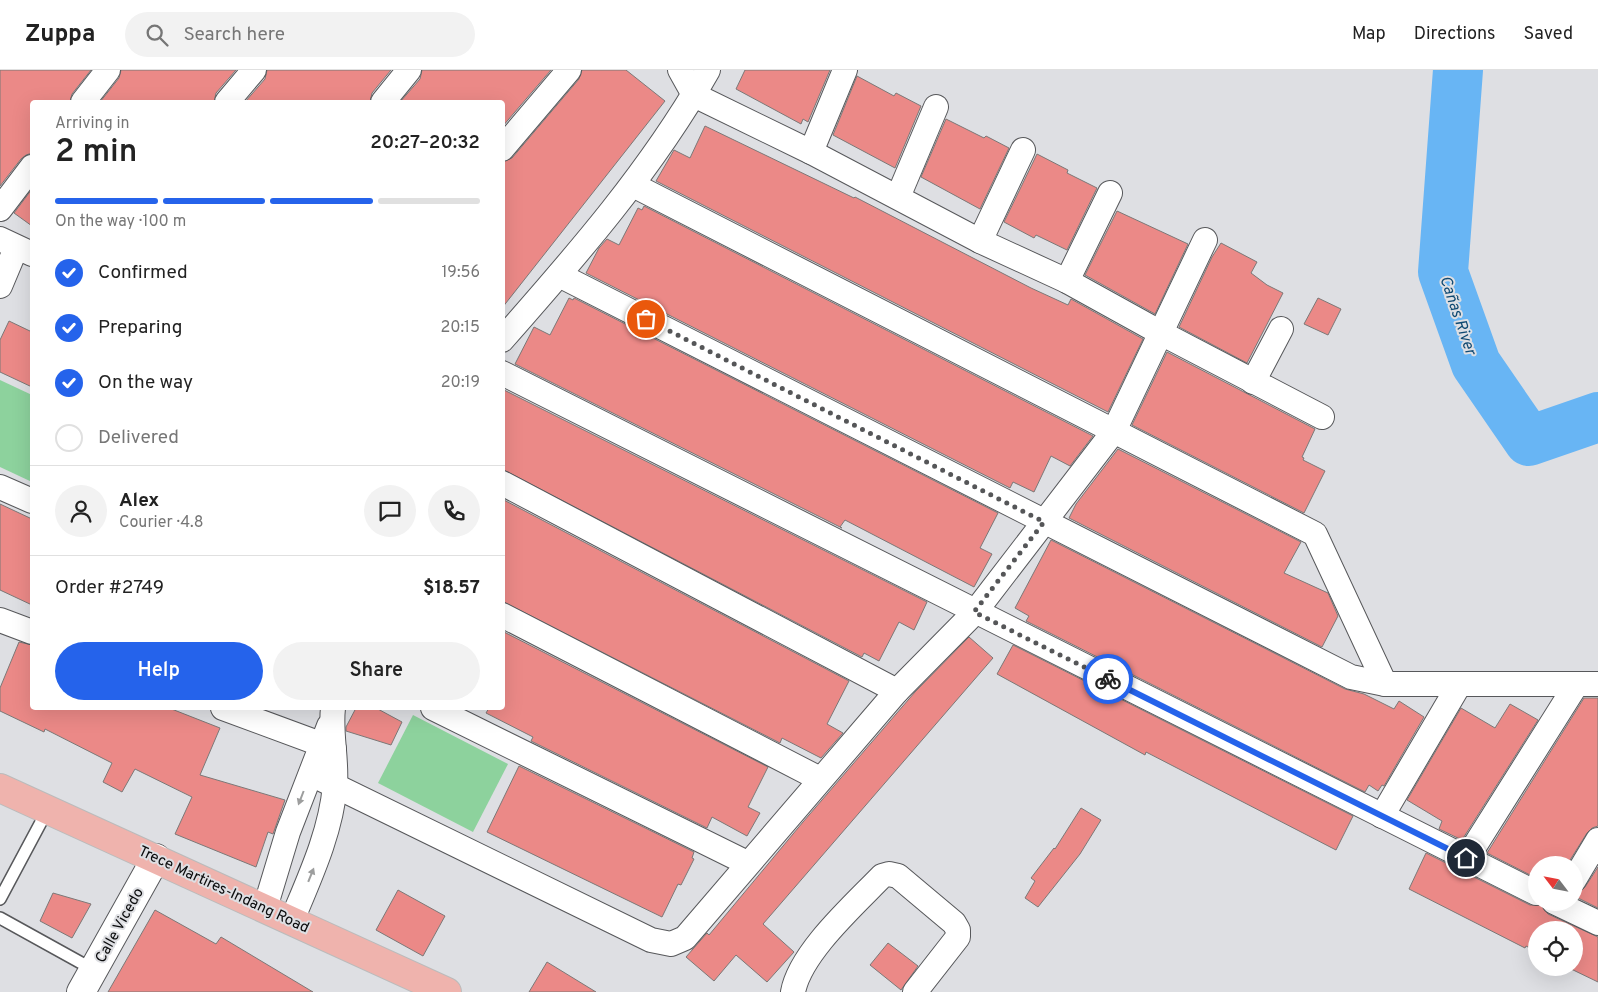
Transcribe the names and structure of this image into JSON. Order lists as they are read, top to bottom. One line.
{"streets":{"main road":["Trece Martires-Indang Road"],"street":["Calle Vicedo"]},"crossings":[["Trece Martires-Indang Road","Calle Vicedo"]],"water":["Cañas River"],"north":"top left","page":{"header":"Zuppa","search":"Search here","nav":["Map","Directions","Saved"],"heading":["2 min","Arriving in","20:27–20:32"],"panel":["Alex","Courier · 4.8","Order #2749","$18.57"],"bar":"On the way · 100 m","list":[["Confirmed","19:56"],["Preparing","20:15"],["On the way","20:19"],"Delivered"],"buttons":["Help","Share"]}}
